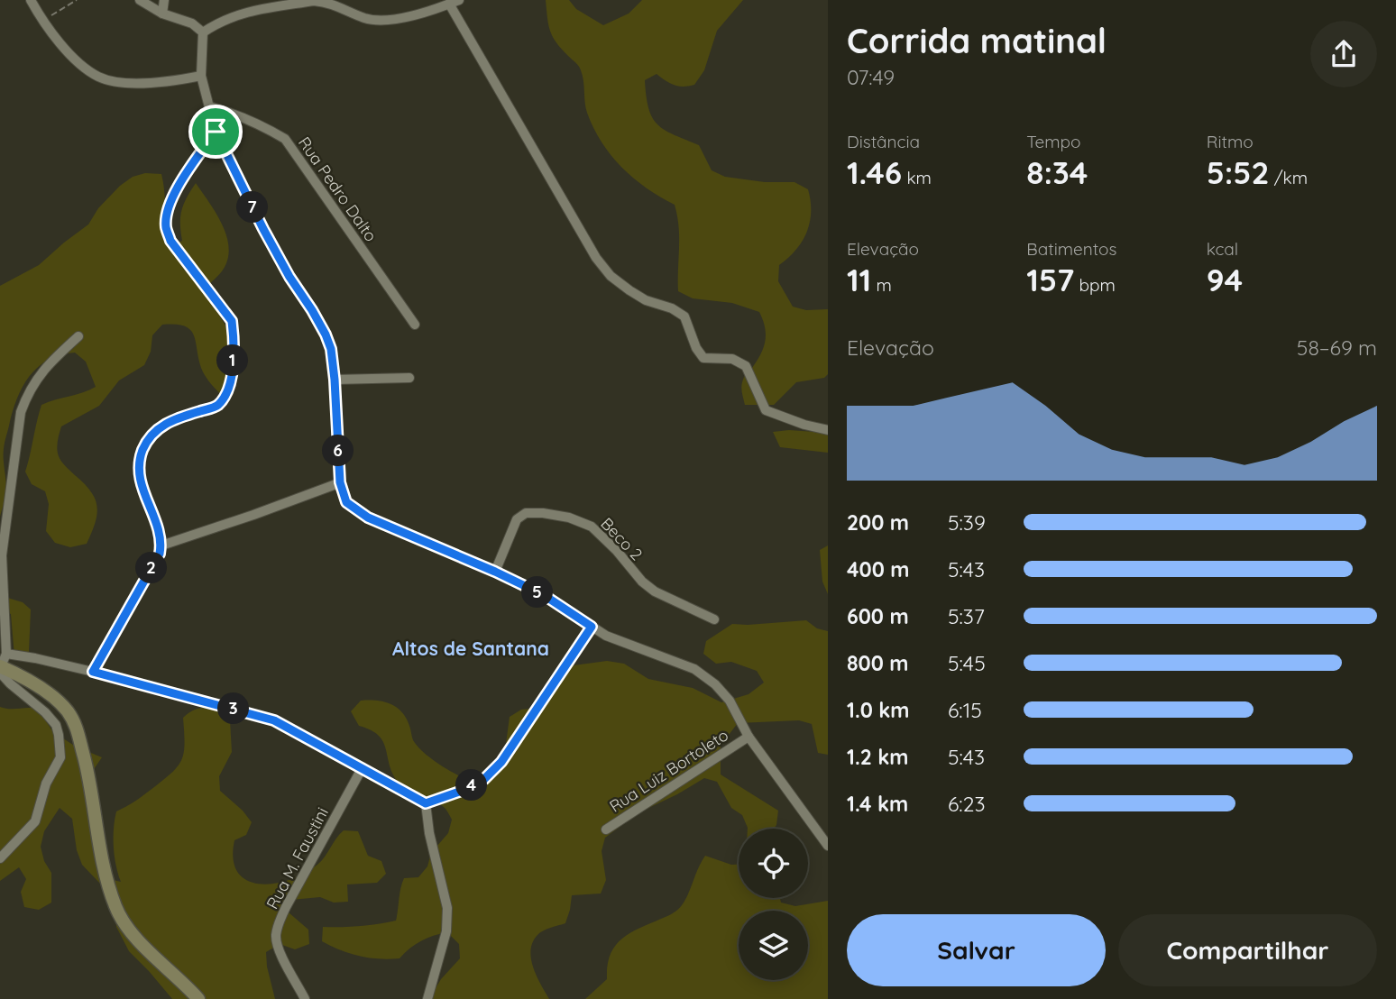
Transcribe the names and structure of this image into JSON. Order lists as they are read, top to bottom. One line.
{"streets":{"street":["Rua Pedro Dalto","Beco 2","Rua Luiz Bortoleto","Rua M. Faustini"]},"districts":["Altos de Santana"],"page":{"heading":["Corrida matinal","07:49"],"stats":[["Distância","1.46 km"],["Tempo","8:34"],["Ritmo","5:52 /km"],["Elevação","11 m"],["Batimentos","157 bpm"],["kcal","94"]],"pins":["7","1","6","2","5","3","4"],"chart":["Elevação","58–69 m"],"list":[{"name":"200 m","note":"5:39"},{"name":"400 m","note":"5:43"},{"name":"600 m","note":"5:37"},{"name":"800 m","note":"5:45"},{"name":"1.0 km","note":"6:15"},{"name":"1.2 km","note":"5:43"},{"name":"1.4 km","note":"6:23"}],"buttons":["Salvar","Compartilhar"]}}
